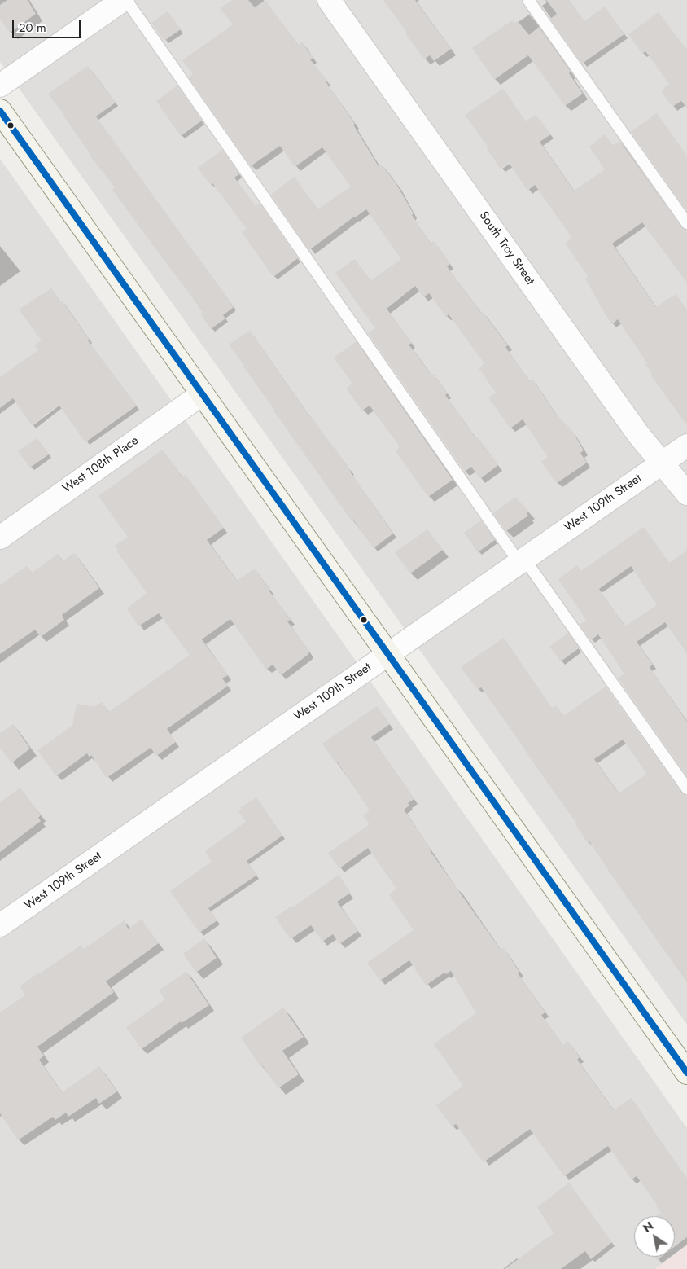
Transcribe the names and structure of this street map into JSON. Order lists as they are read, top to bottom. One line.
{"streets":{"street":["South Troy Street","West 108th Place","West 109th Street"]},"crossings":[["South Troy Street","West 109th Street"]],"scale_bar":"20 m","north":"top left"}
